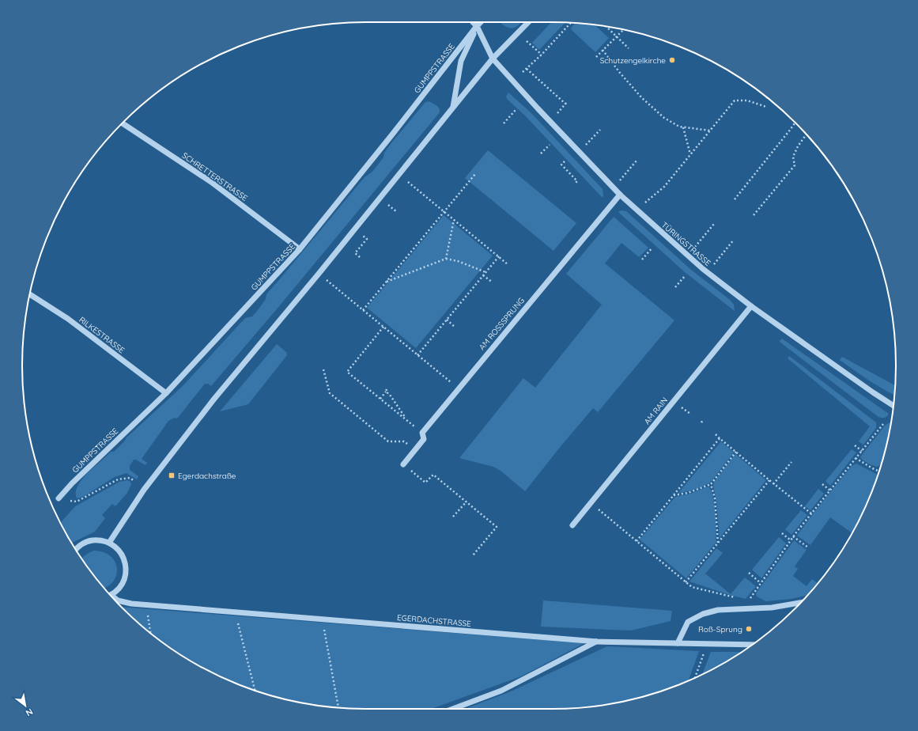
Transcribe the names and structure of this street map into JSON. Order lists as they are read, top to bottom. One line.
{"streets":{"street":["GUMPPSTRASSE","SCHRETTERSTRASSE","TÜRINGSTRASSE","AM ROSSSPRUNG","RILKESTRASSE","AM RAIN","EGERDACHSTRASSE"]},"crossings":[["GUMPPSTRASSE","SCHRETTERSTRASSE"],["GUMPPSTRASSE","TÜRINGSTRASSE"],["GUMPPSTRASSE","RILKESTRASSE"],["TÜRINGSTRASSE","AM ROSSSPRUNG"],["TÜRINGSTRASSE","AM RAIN"]],"places":{"other":["Schutzengelkirche","Roß-Sprung"],"transit":["Egerdachstraße"]},"north":"bottom right"}
